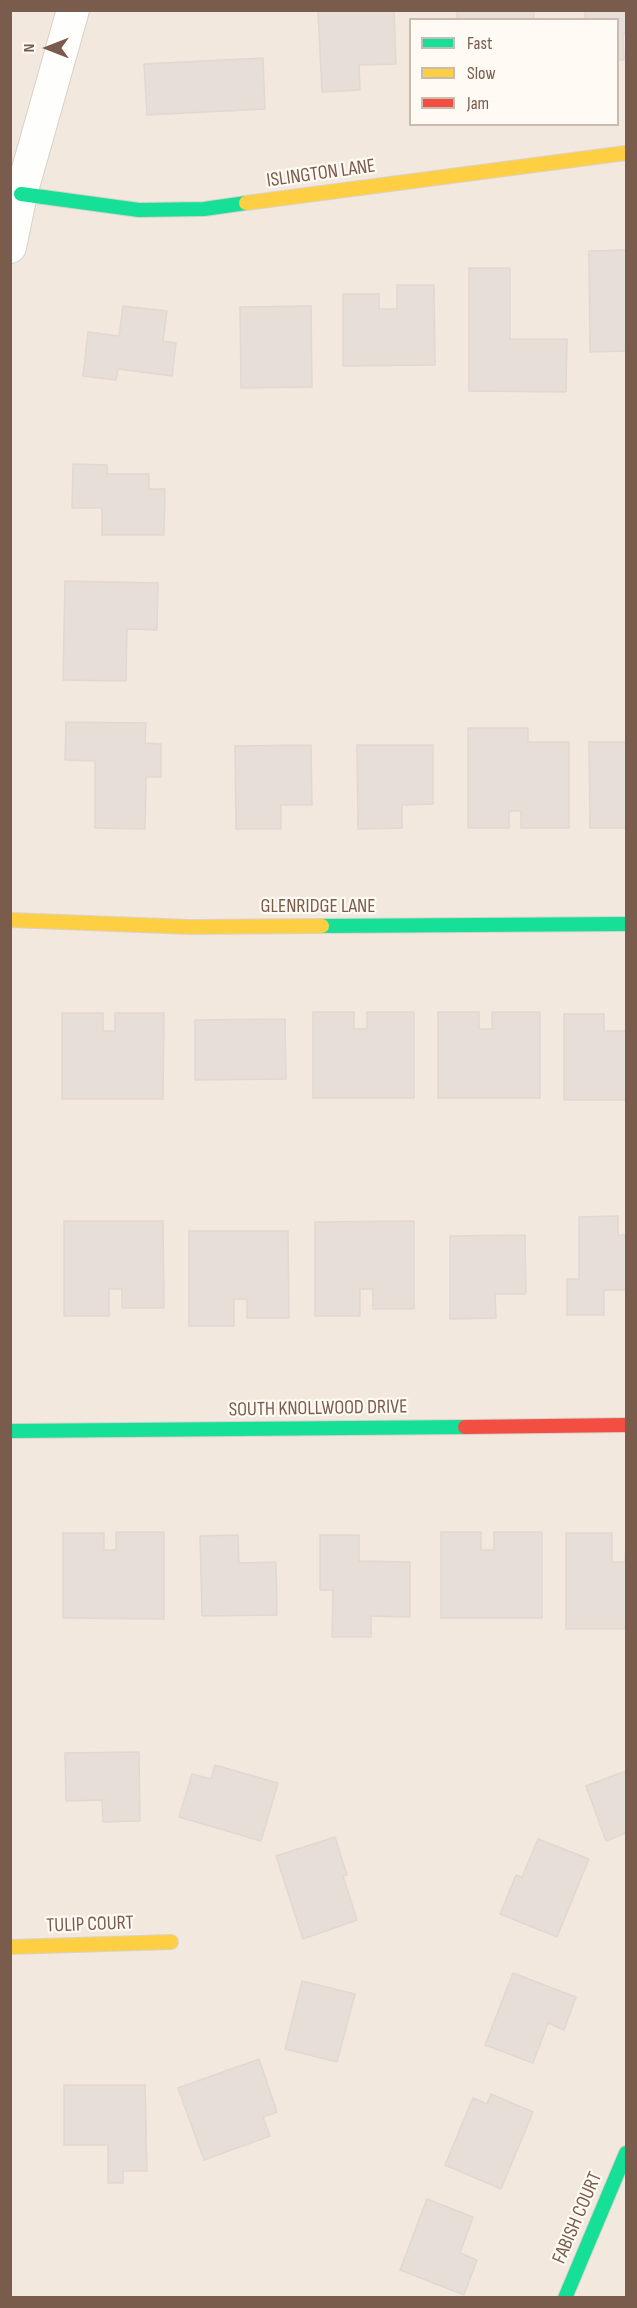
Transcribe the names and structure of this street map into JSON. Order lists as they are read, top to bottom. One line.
{"streets":{"street":["ISLINGTON LANE","GLENRIDGE LANE","SOUTH KNOLLWOOD DRIVE","TULIP COURT","FABISH COURT"]},"legend":["Fast","Slow","Jam"],"north":"left"}
